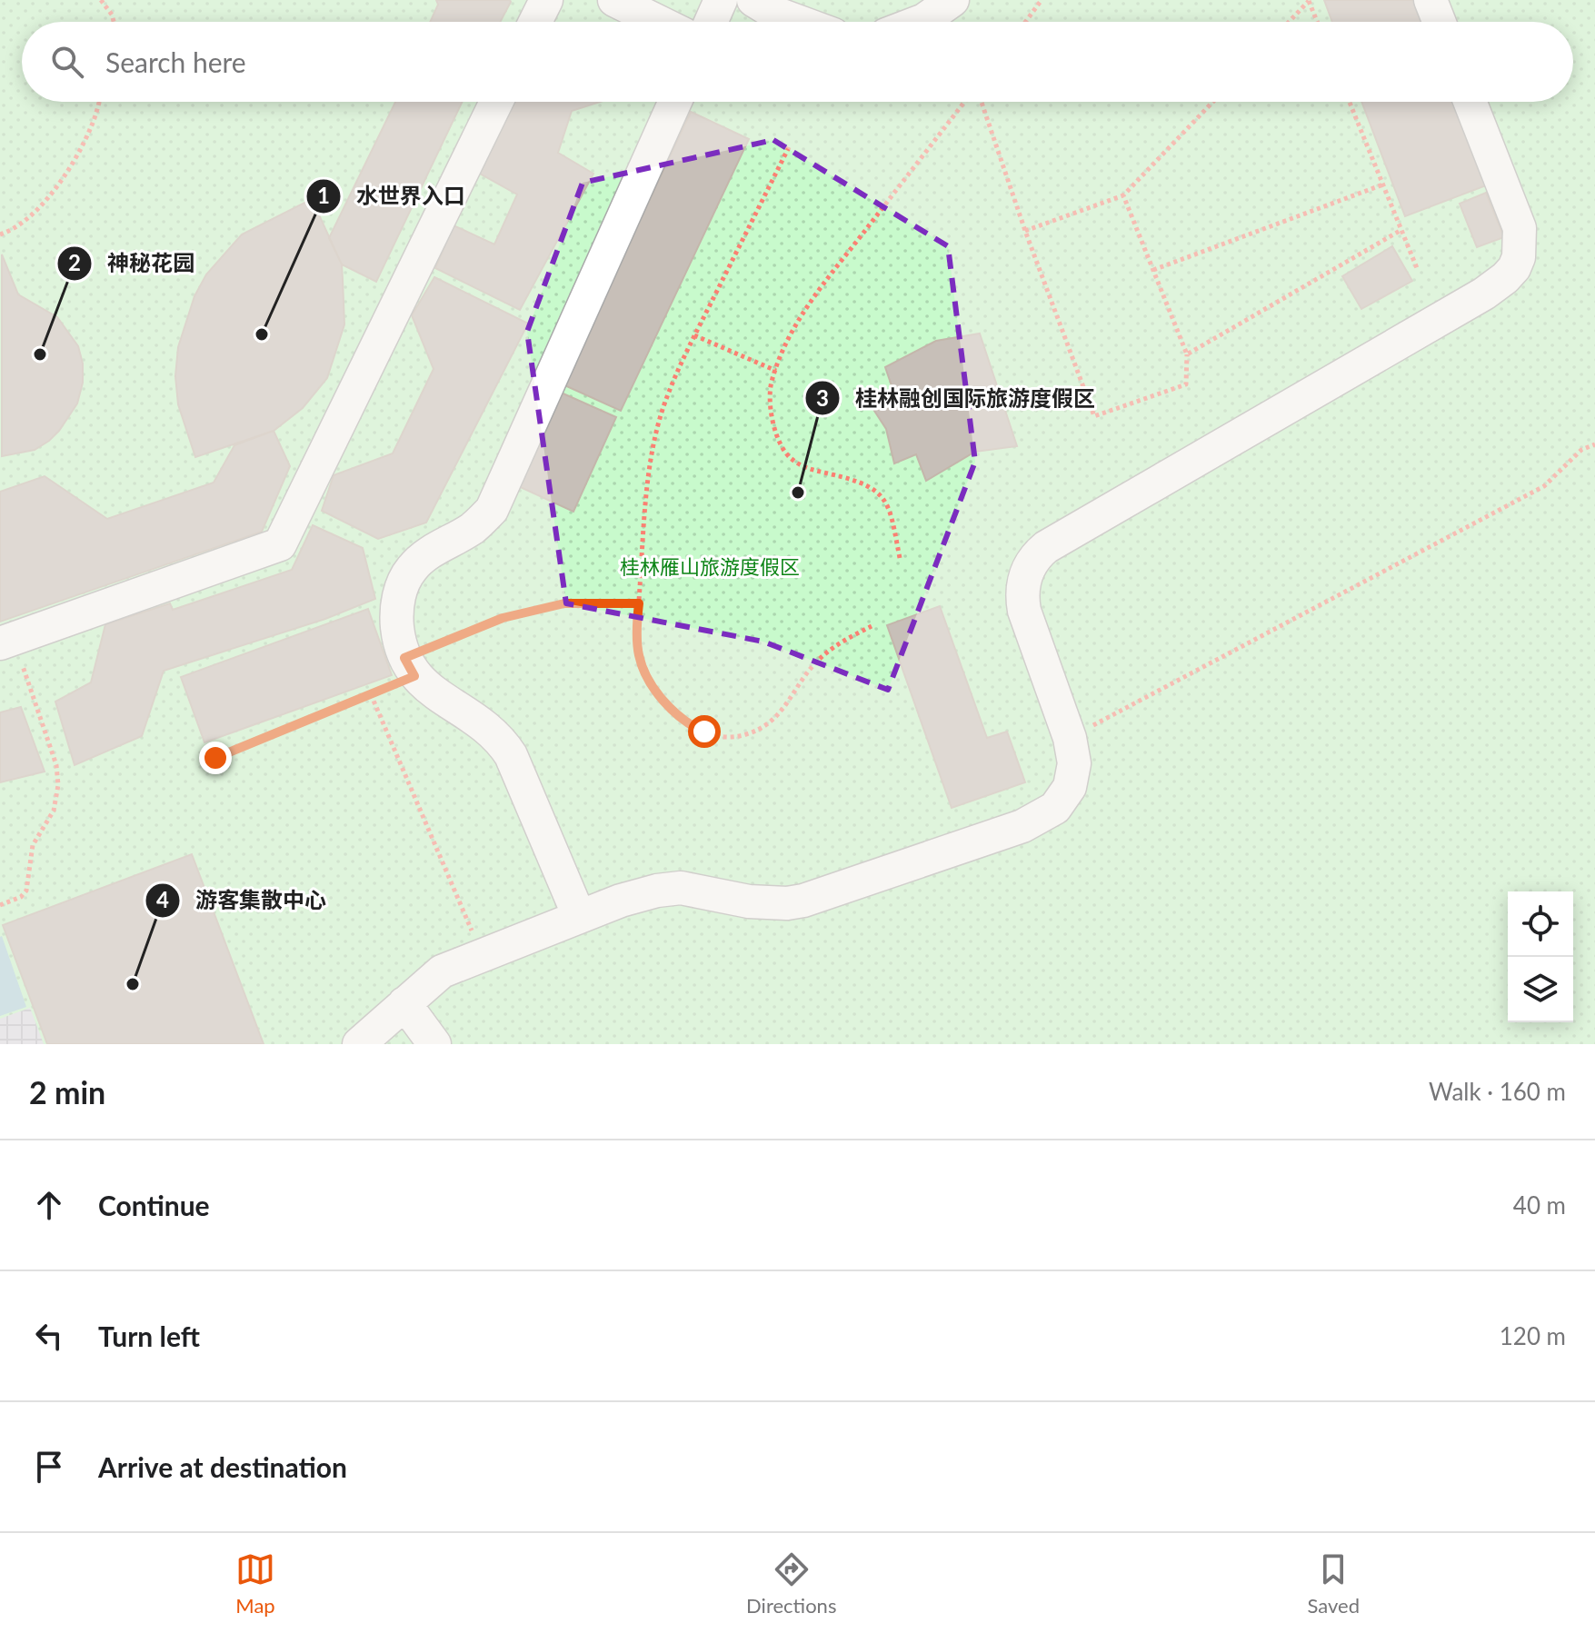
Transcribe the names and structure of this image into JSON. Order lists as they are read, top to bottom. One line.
{"parks":["桂林雁山旅游度假区"],"places":["水世界入口","神秘花园","桂林融创国际旅游度假区","游客集散中心"],"page":{"search":"Search here","heading":["2 min","Walk · 160 m"],"list":[["Continue","40 m"],["Turn left","120 m"],"Arrive at destination"],"nav":["Map","Directions","Saved"]}}
